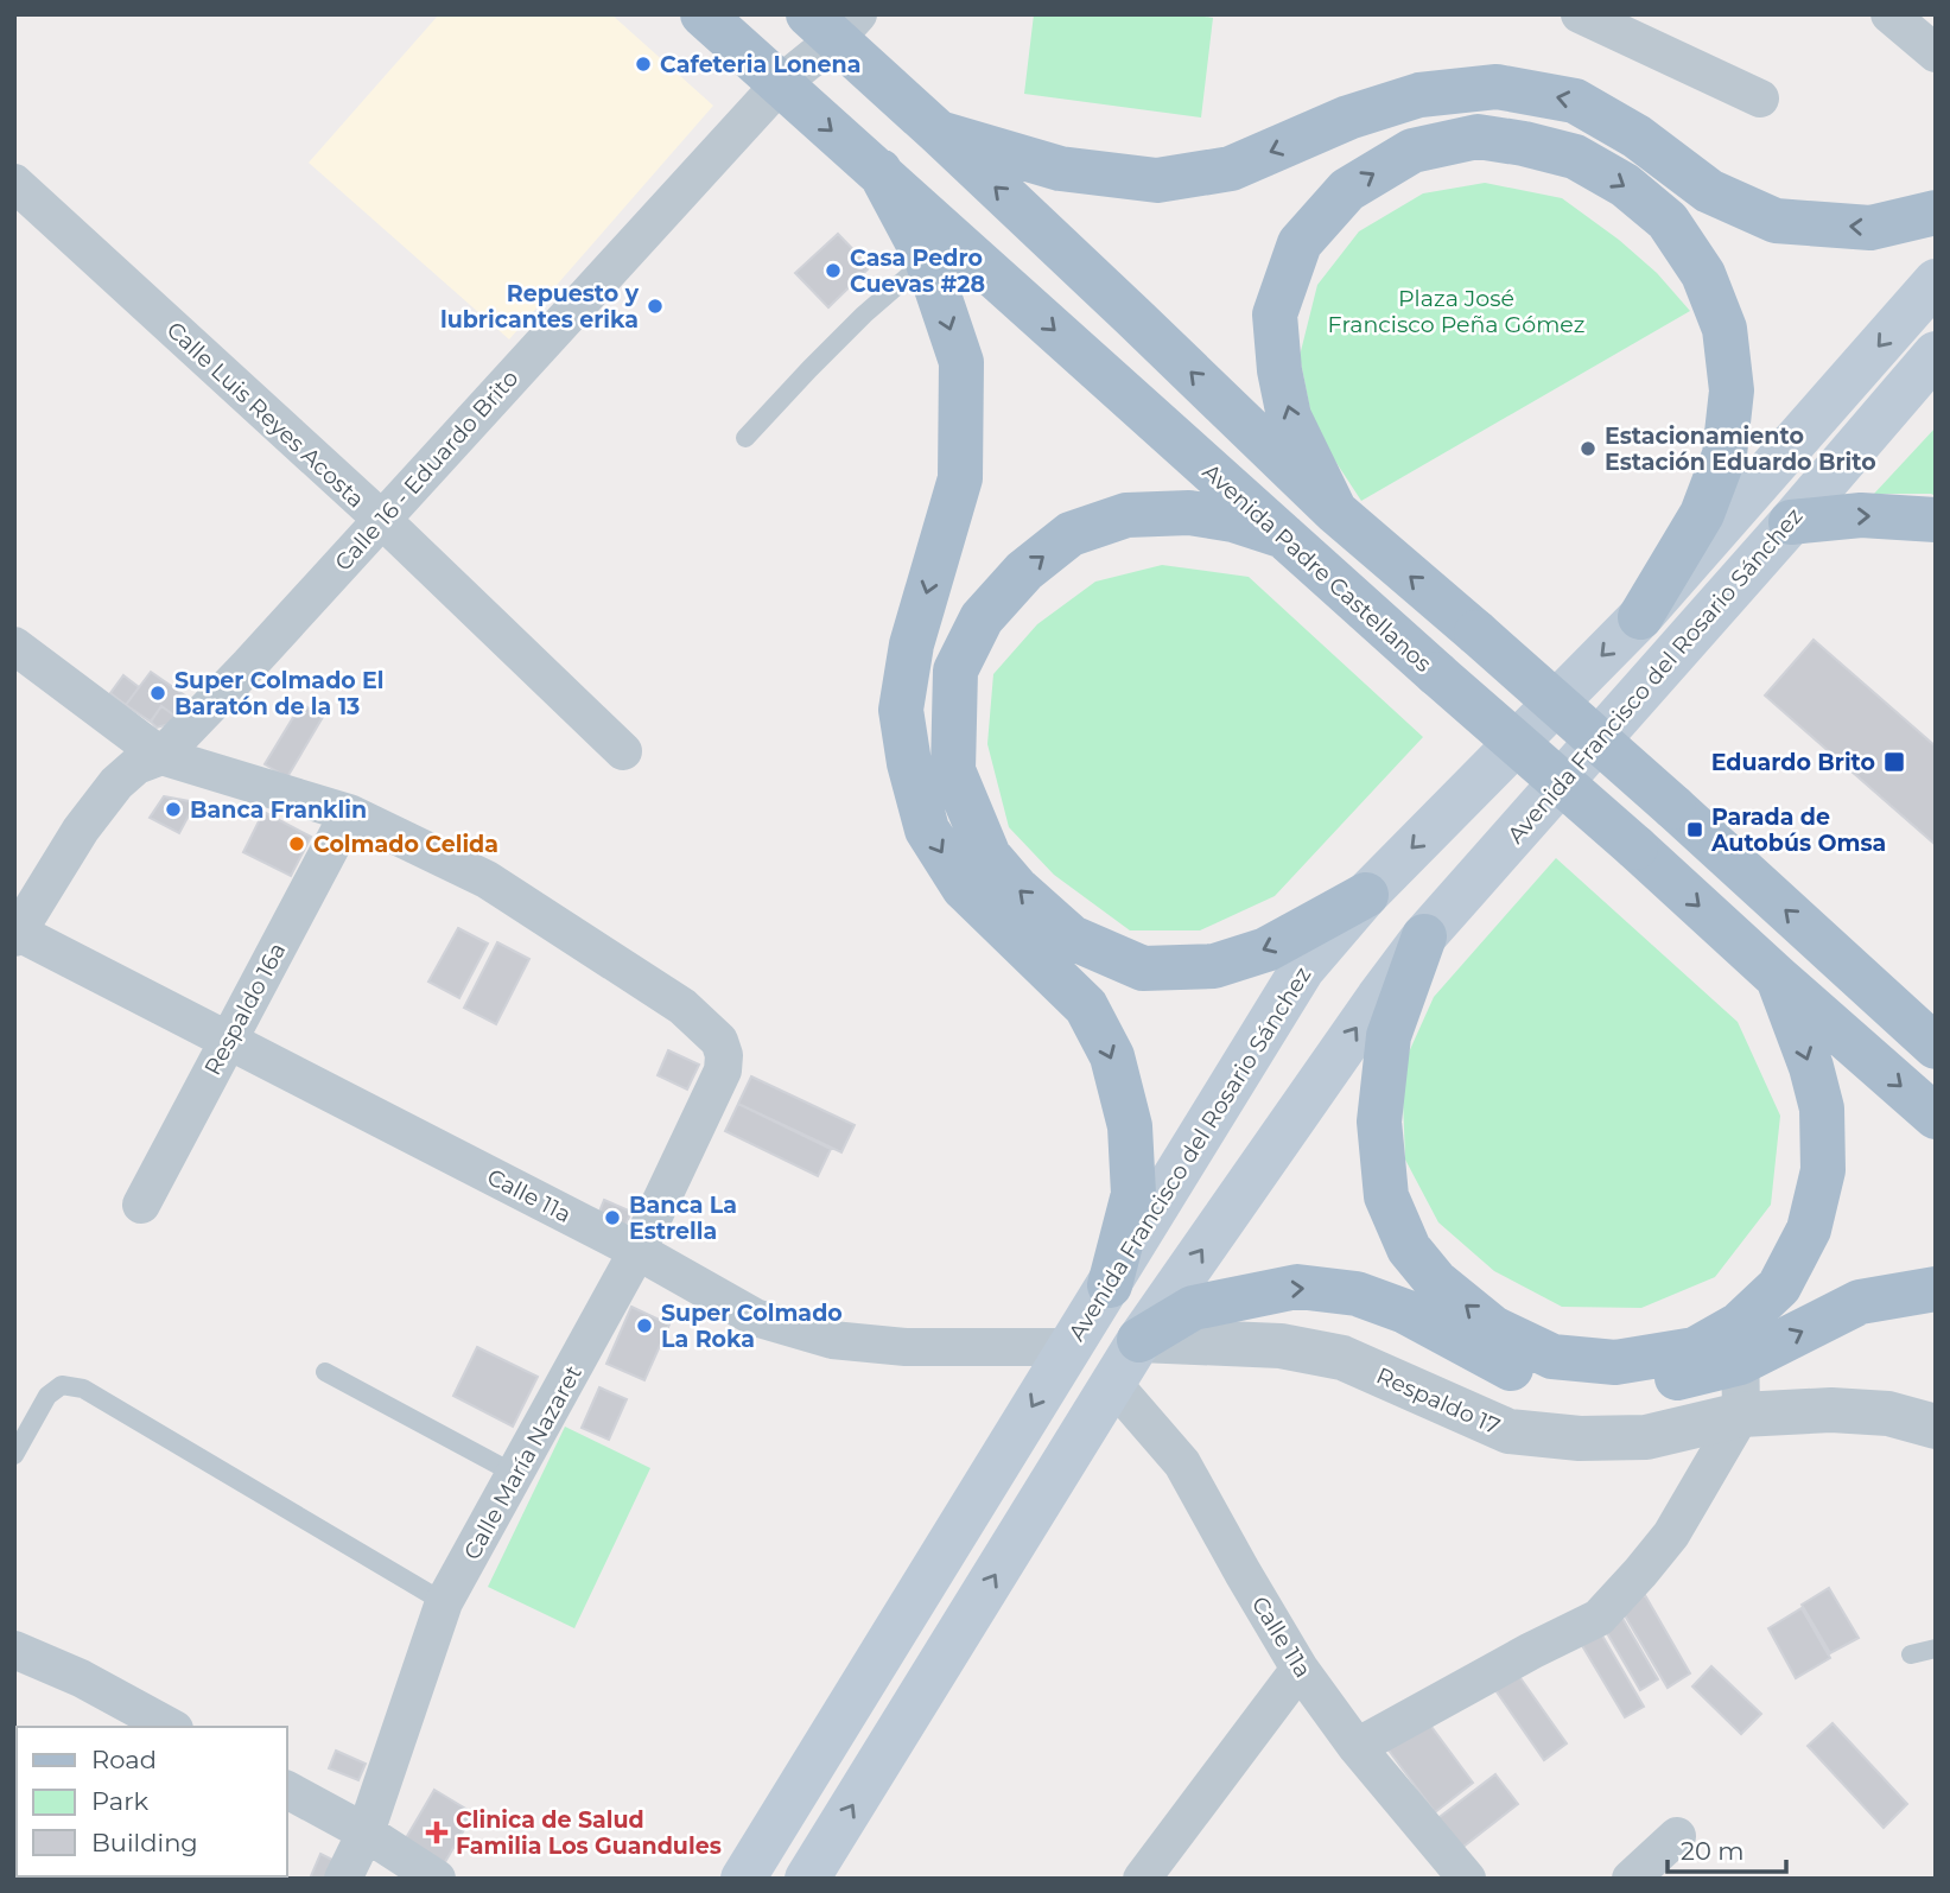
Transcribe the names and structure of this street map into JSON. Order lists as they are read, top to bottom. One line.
{"streets":{"main road":["Avenida Padre Castellanos","Avenida Francisco del Rosario Sánchez"],"street":["Calle Luis Reyes Acosta","Calle 16 - Eduardo Brito","Respaldo 16a","Calle 11a","Respaldo 17","Calle María Nazaret"]},"crossings":[["Calle Luis Reyes Acosta","Calle 16 - Eduardo Brito"],["Calle 16 - Eduardo Brito","Avenida Padre Castellanos"],["Calle 16 - Eduardo Brito","Calle 11a"],["Avenida Francisco del Rosario Sánchez","Calle 11a"],["Avenida Francisco del Rosario Sánchez","Respaldo 17"],["Respaldo 16a","Calle 11a"],["Respaldo 16a","Calle María Nazaret"],["Calle 11a","Calle María Nazaret"]],"parks":["Plaza José Francisco Peña Gómez"],"places":{"other":["Cafeteria Lonena","Casa Pedro Cuevas #28","Repuesto y lubricantes erika","Estacionamiento Estación Eduardo Brito","Super Colmado El Baratón de la 13","Banca Franklin","Colmado Celida","Banca La Estrella","Super Colmado La Roka"],"transit":["Eduardo Brito","Parada de Autobús Omsa"],"health":["Clinica de Salud Familia Los Guandules"]},"legend":["Road","Park","Building"],"scale_bar":"20 m"}
